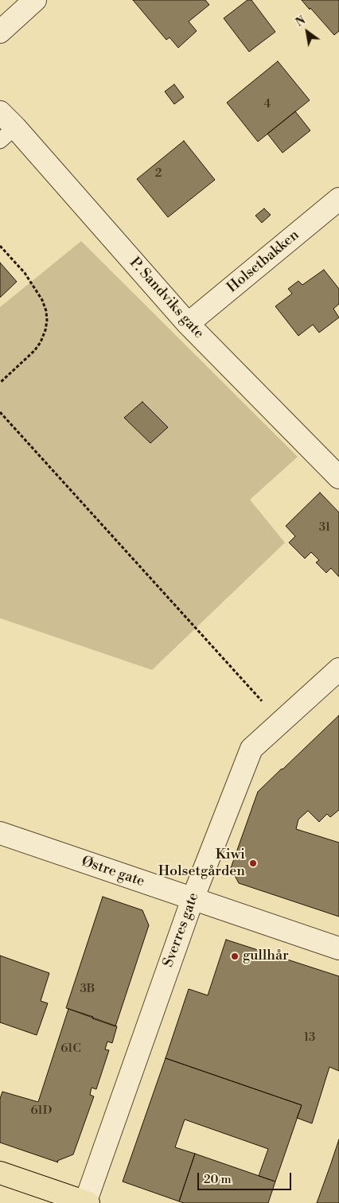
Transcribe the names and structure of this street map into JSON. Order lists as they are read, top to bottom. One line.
{"streets":{"street":["Holsetbakken","P. Sandviks gate","Østre gate","Sverres gate"]},"crossings":[["Holsetbakken","P. Sandviks gate"],["Østre gate","Sverres gate"]],"places":["Kiwi Holsetgården","gullhår"],"house_numbers":["4","2","31","3B","13","61C","61D"],"scale_bar":"20 m","north":"top left"}
